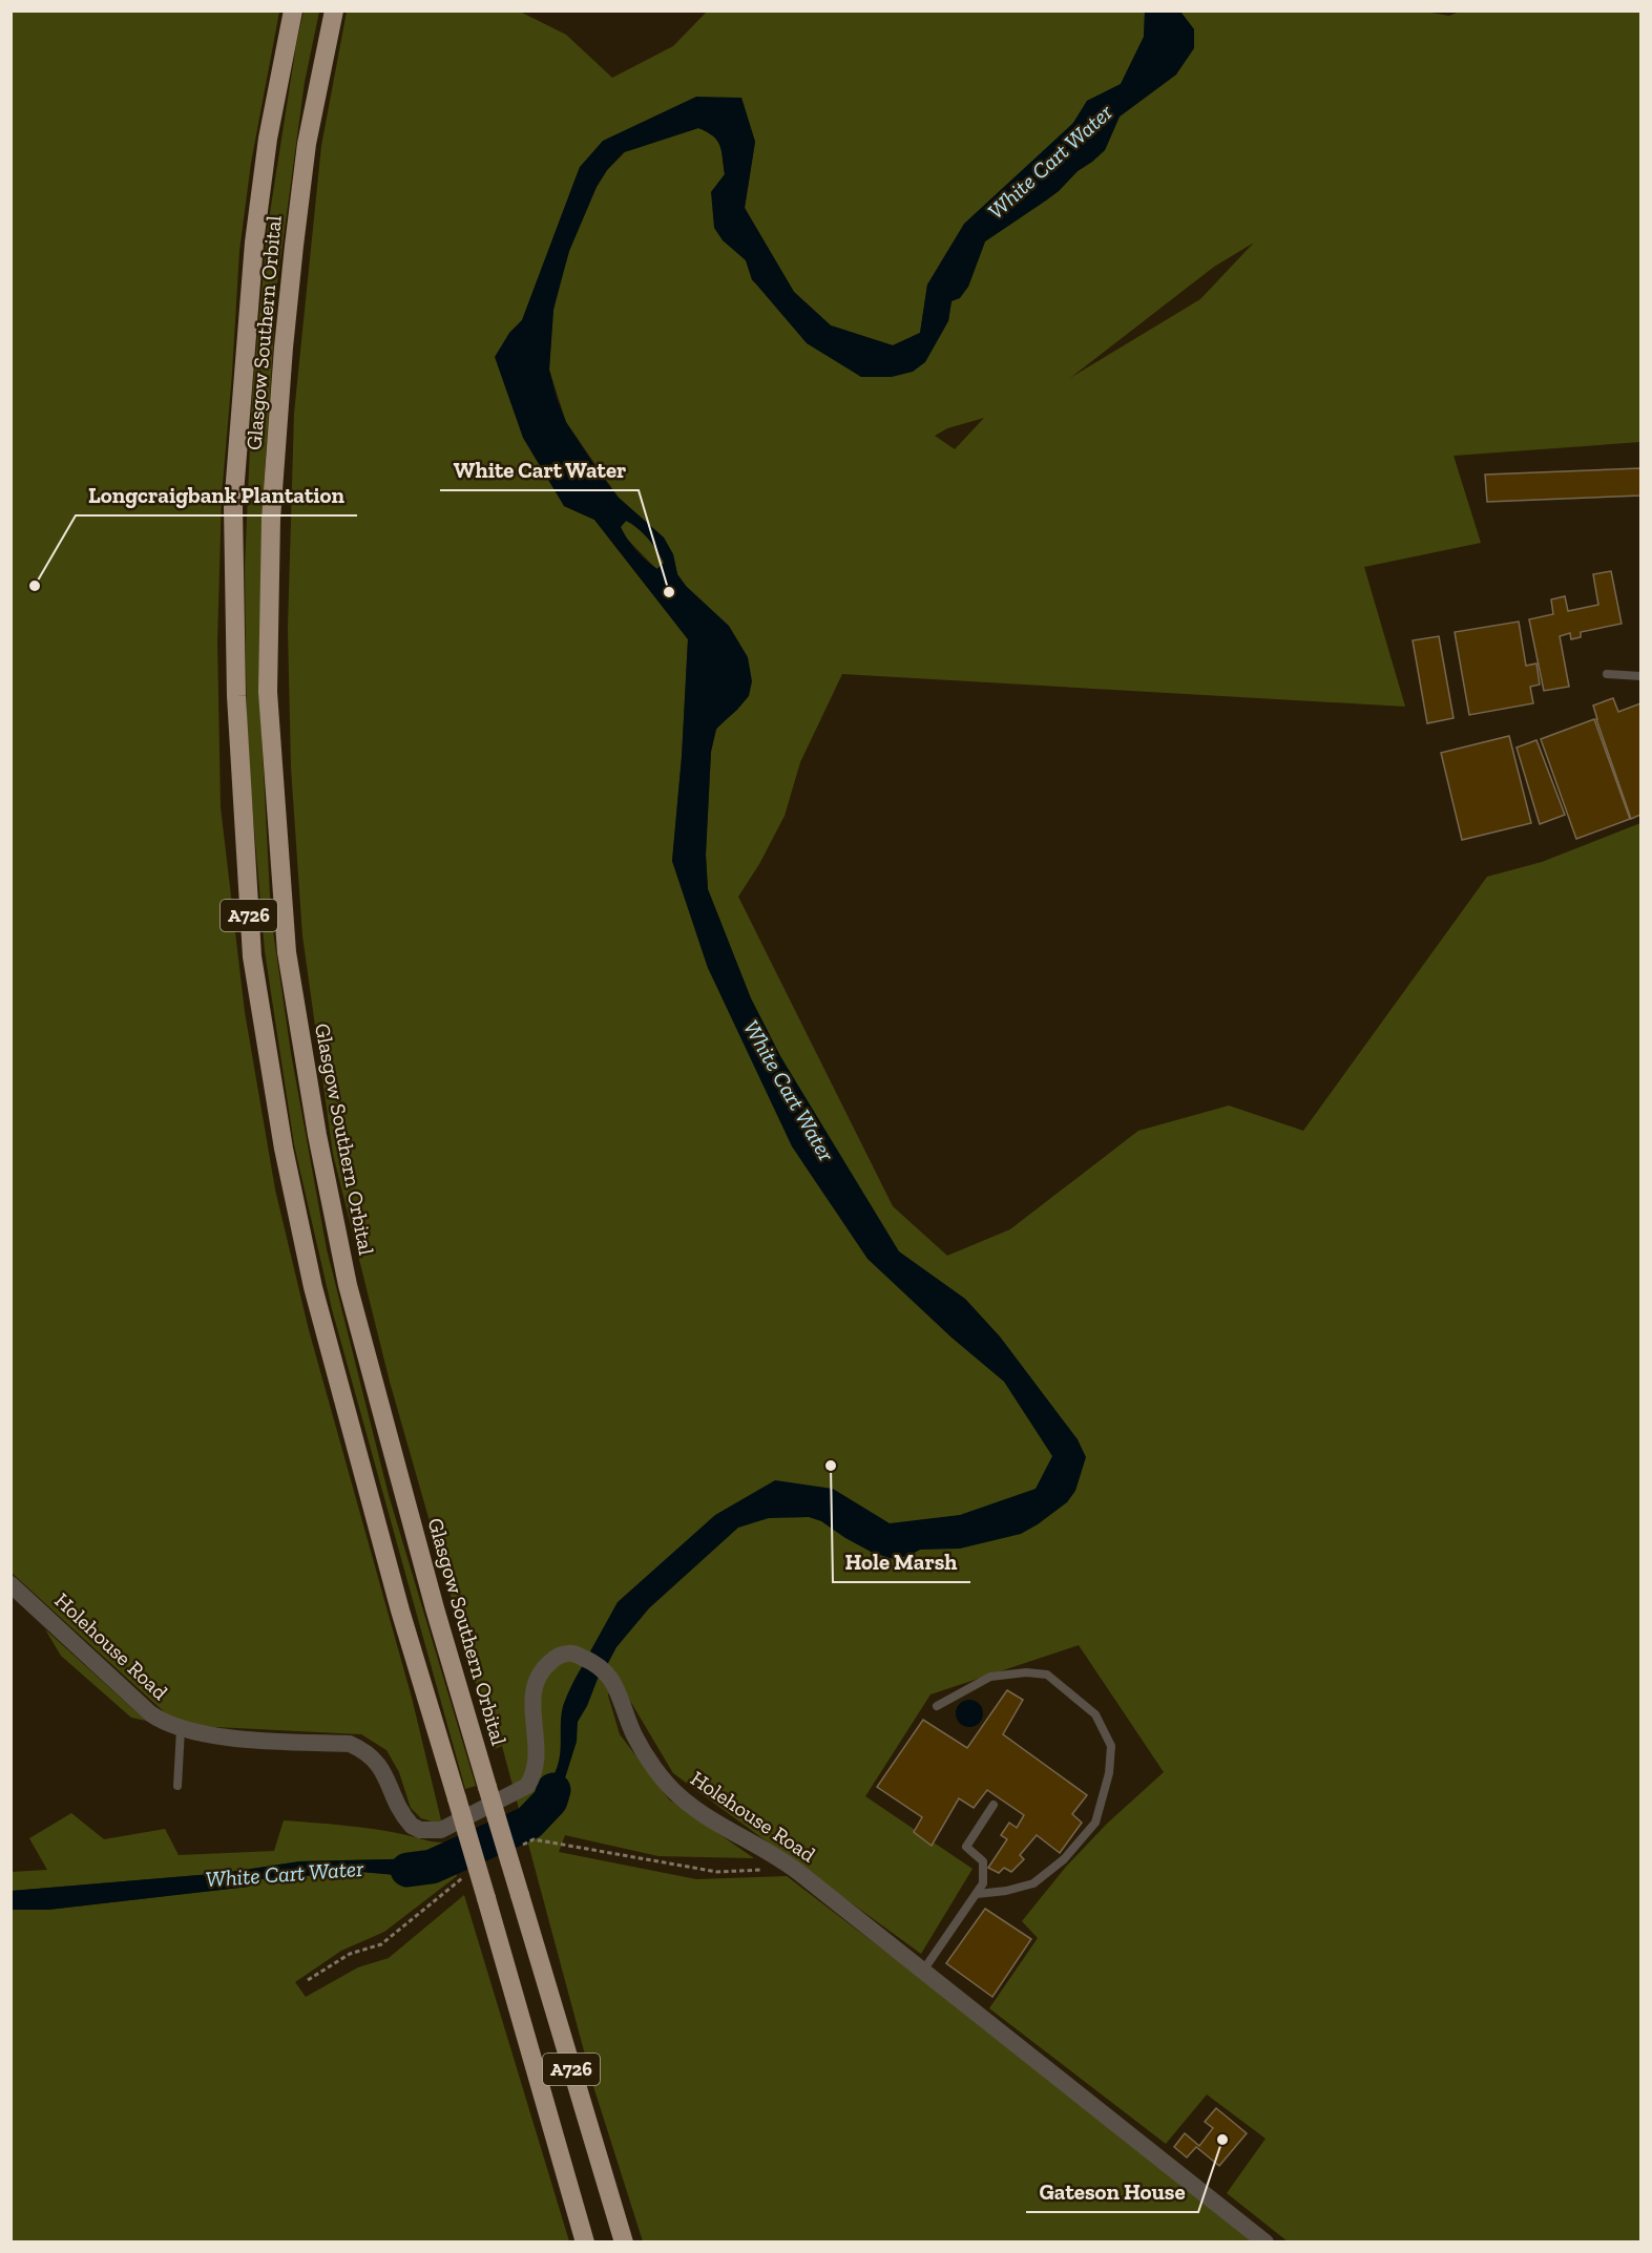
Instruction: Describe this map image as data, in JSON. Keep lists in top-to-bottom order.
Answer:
{
  "streets": {
    "highway": ["Glasgow Southern Orbital", "A726"],
    "street": ["Holehouse Road"]
  },
  "water": ["White Cart Water"],
  "places": [
    "Longcraigbank Plantation",
    "White Cart Water",
    "Hole Marsh",
    "Gateson House"
  ]
}
